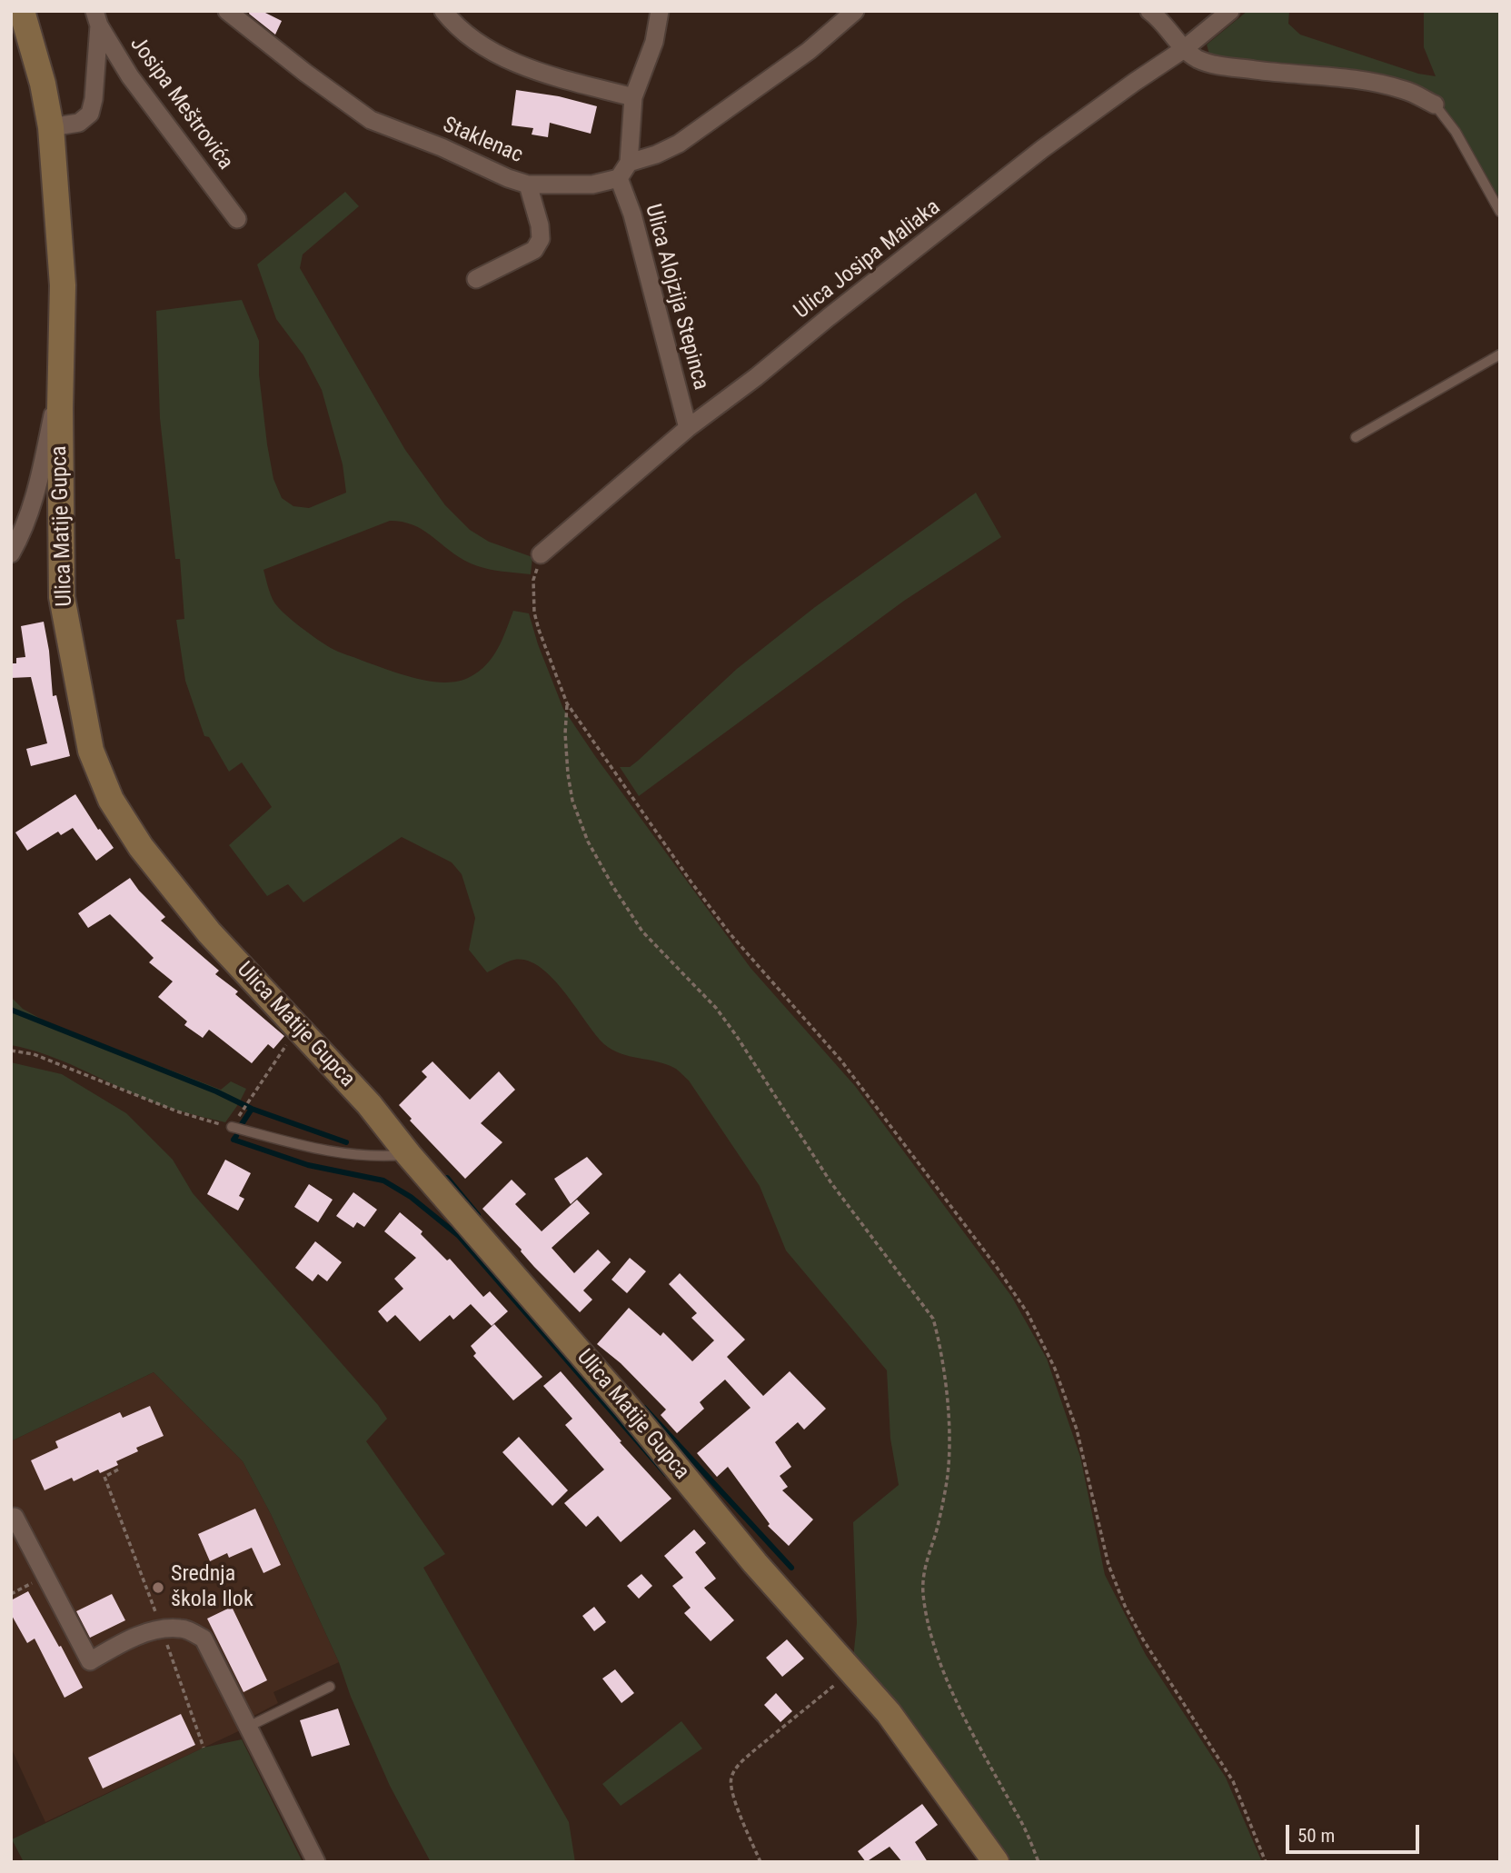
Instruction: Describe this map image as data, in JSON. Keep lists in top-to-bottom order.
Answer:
{
  "streets": {
    "street": [
      "Josipa Meštrovića",
      "Staklenac",
      "Ulica Josipa Maliaka",
      "Ulica Alojzija Stepinca",
      "Ulica Matije Gupca"
    ]
  },
  "crossings": [
    ["Staklenac", "Ulica Alojzija Stepinca"],
    ["Ulica Josipa Maliaka", "Ulica Alojzija Stepinca"]
  ],
  "places": ["Srednja škola Ilok"],
  "scale_bar": "50 m"
}
